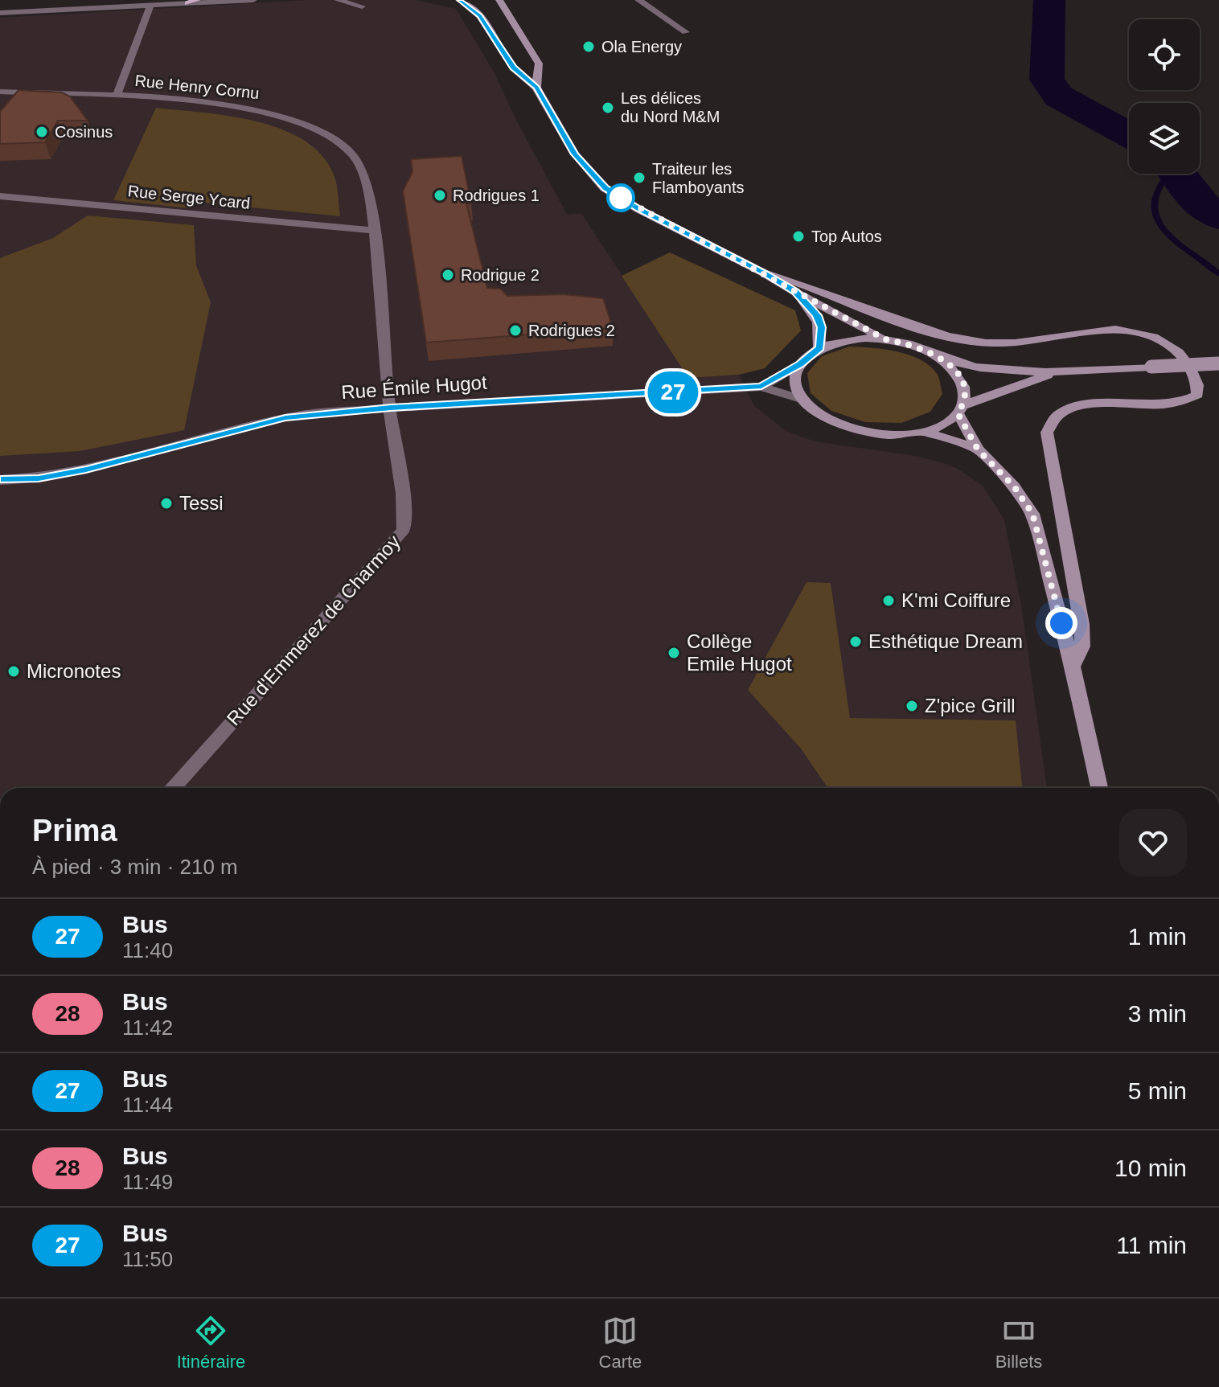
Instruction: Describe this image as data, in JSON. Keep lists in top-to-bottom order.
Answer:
{
  "streets": {
    "street": [
      "Rue Henry Cornu",
      "Rue Serge Ycard",
      "Rue Émile Hugot",
      "Rue d'Emmerez de Charmoy"
    ]
  },
  "crossings": [
    ["Rue Henry Cornu", "Rue Serge Ycard"],
    ["Rue Henry Cornu", "Rue Émile Hugot"],
    ["Rue Henry Cornu", "Rue d'Emmerez de Charmoy"],
    ["Rue Émile Hugot", "Rue d'Emmerez de Charmoy"]
  ],
  "places": [
    "Ola Energy",
    "Les délices du Nord M&M",
    "Cosinus",
    "Traiteur les Flamboyants",
    "Rodrigues 1",
    "Top Autos",
    "Rodrigue 2",
    "Rodrigues 2",
    "Tessi",
    "K'mi Coiffure",
    "Esthétique Dream",
    "Collège Emile Hugot",
    "Micronotes",
    "Z'pice Grill"
  ],
  "lines": ["bus line 27"],
  "page": {
    "on_map": "27",
    "heading": ["Prima", "À pied · 3 min · 210 m"],
    "list": [
      {
        "mark": "27",
        "name": "Bus",
        "note": "11:40",
        "value": "1 min"
      },
      {
        "mark": "28",
        "name": "Bus",
        "note": "11:42",
        "value": "3 min"
      },
      {
        "mark": "27",
        "name": "Bus",
        "note": "11:44",
        "value": "5 min"
      },
      {
        "mark": "28",
        "name": "Bus",
        "note": "11:49",
        "value": "10 min"
      },
      {
        "mark": "27",
        "name": "Bus",
        "note": "11:50",
        "value": "11 min"
      }
    ],
    "tabs": ["Itinéraire", "Carte", "Billets"]
  }
}
